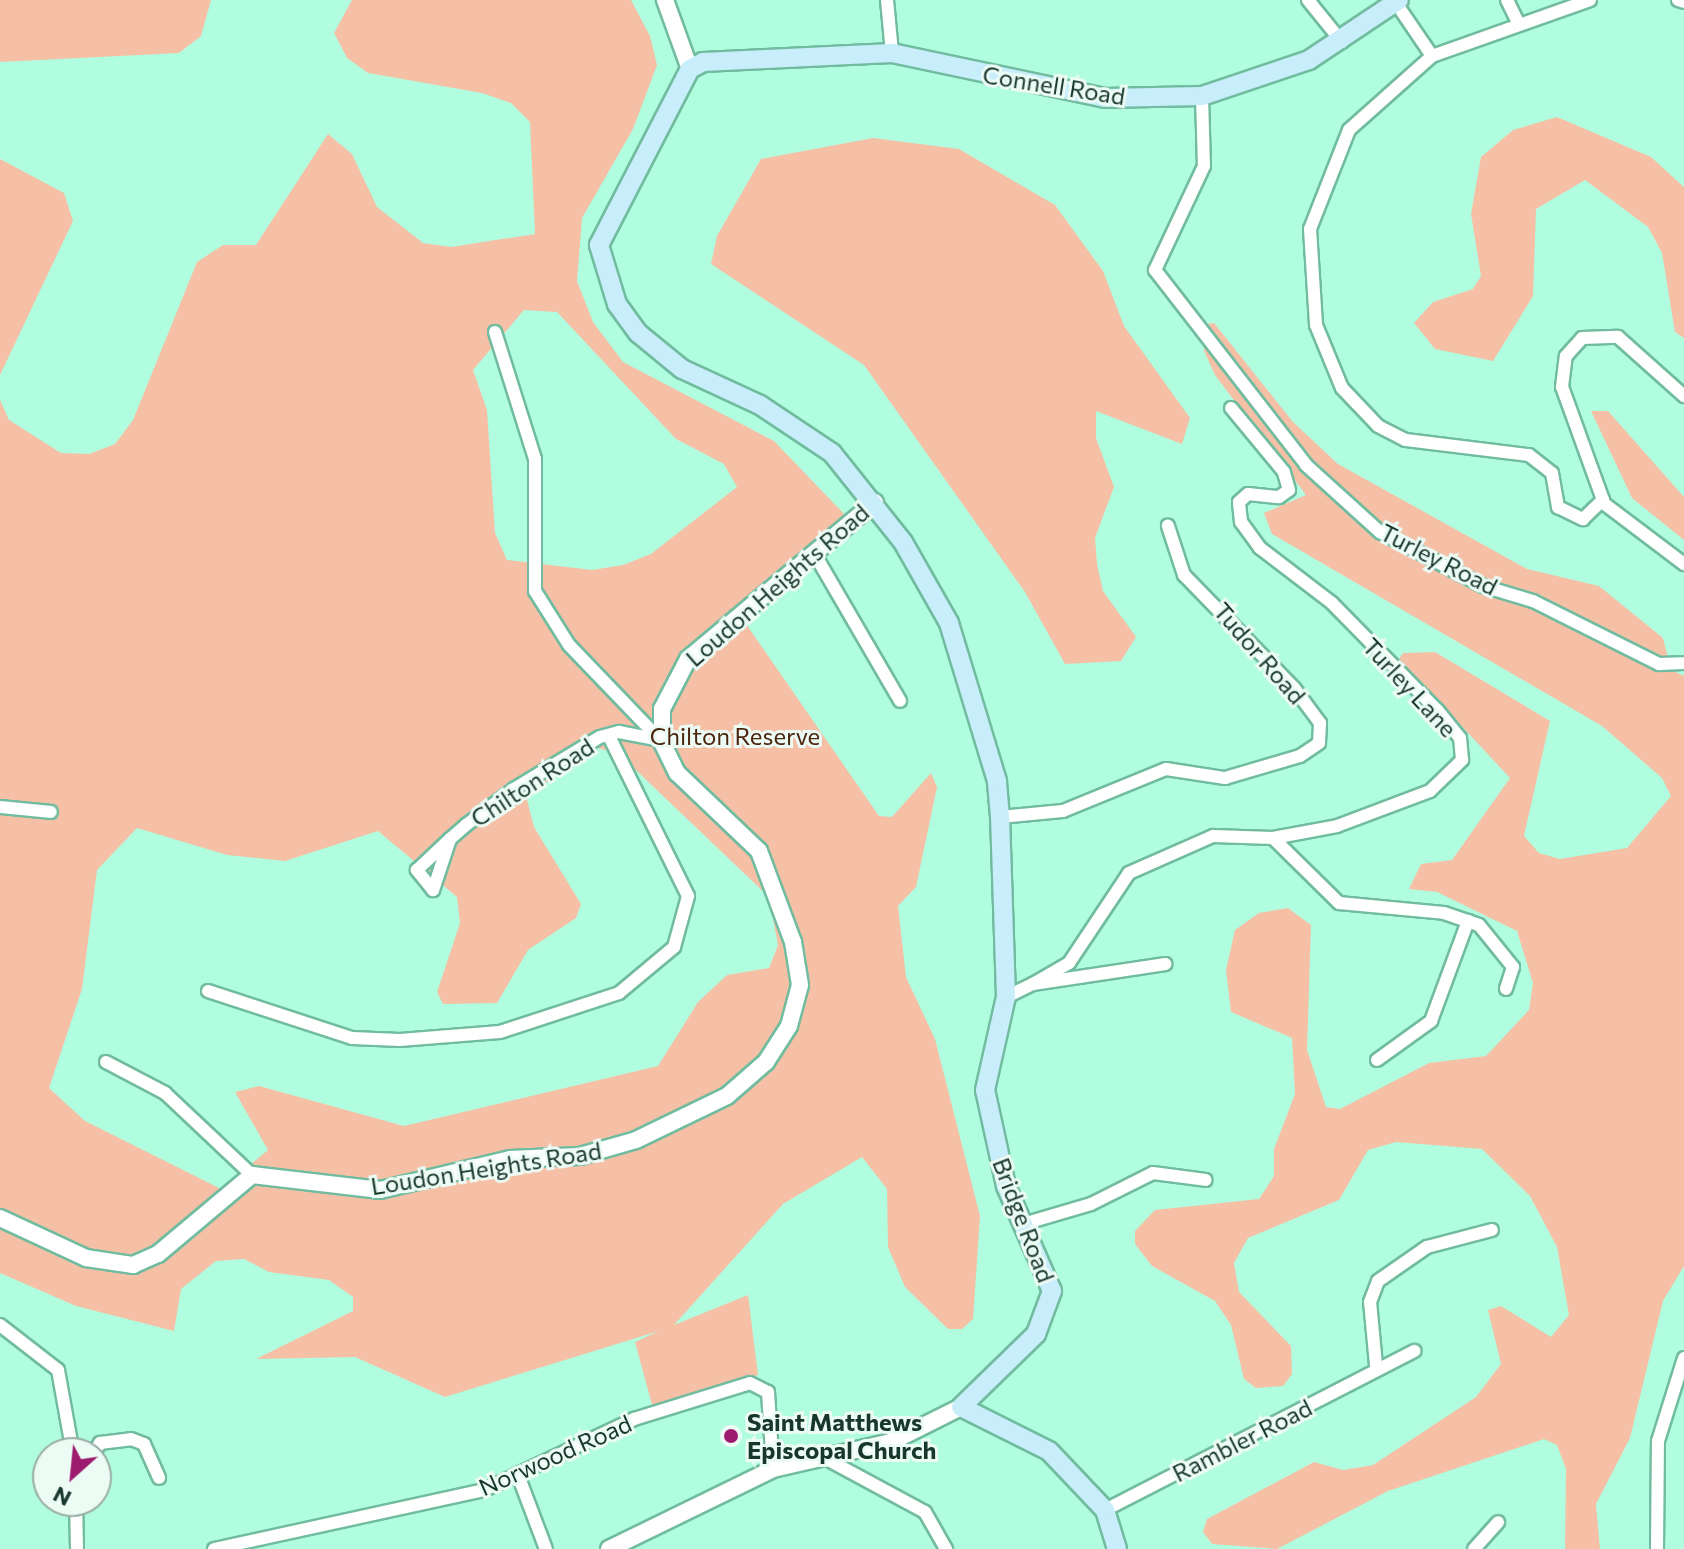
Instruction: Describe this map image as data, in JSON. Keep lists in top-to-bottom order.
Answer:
{
  "streets": {
    "main road": ["Connell Road", "Loudon Heights Road", "Bridge Road"],
    "street": [
      "Turley Road",
      "Tudor Road",
      "Turley Lane",
      "Chilton Road",
      "Rambler Road",
      "Norwood Road"
    ]
  },
  "crossings": [
    ["Connell Road", "Turley Road"],
    ["Connell Road", "Loudon Heights Road"],
    ["Loudon Heights Road", "Chilton Road"],
    ["Loudon Heights Road", "Bridge Road"],
    ["Tudor Road", "Bridge Road"],
    ["Bridge Road", "Norwood Road"]
  ],
  "parks": ["Chilton Reserve"],
  "places": ["Saint Matthews Episcopal Church"],
  "north": "bottom left"
}
